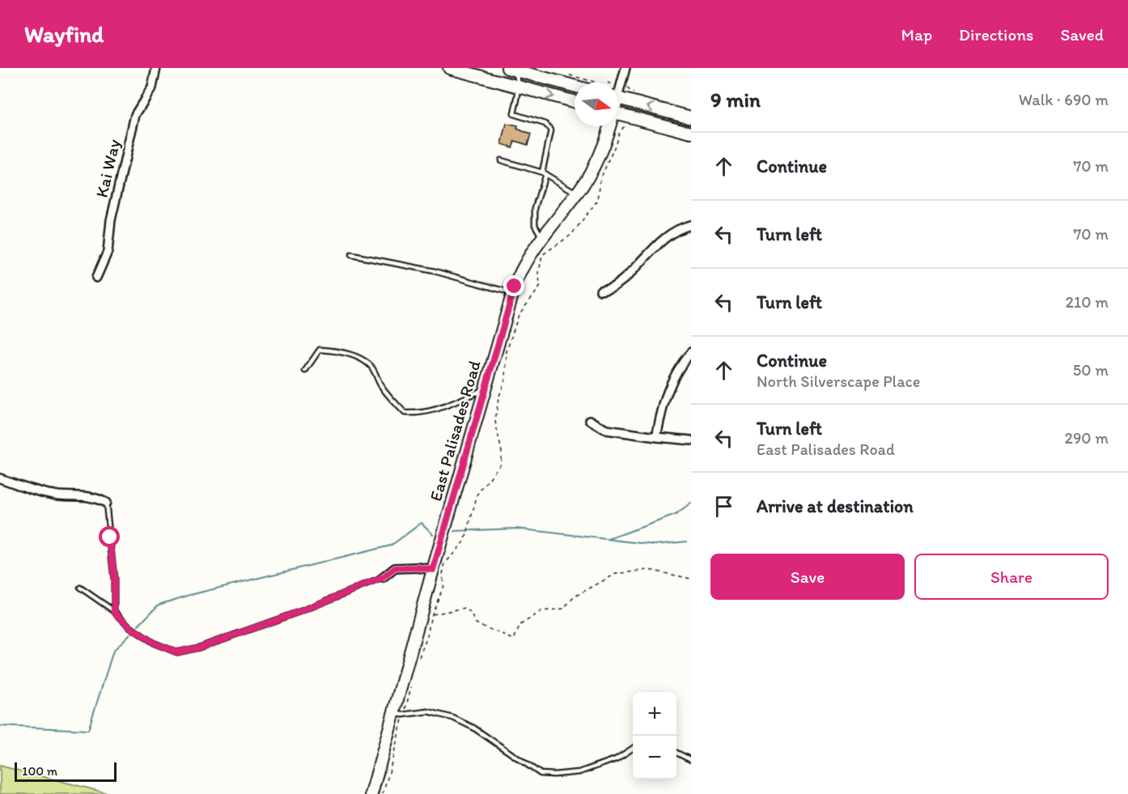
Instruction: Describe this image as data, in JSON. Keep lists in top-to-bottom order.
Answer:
{
  "streets": {
    "street": ["Kai Way", "East Palisades Road"]
  },
  "scale_bar": "100 m",
  "north": "right",
  "page": {
    "header": "Wayfind",
    "nav": ["Map", "Directions", "Saved"],
    "heading": ["9 min", "Walk · 690 m"],
    "list": [
      ["Continue", "70 m"],
      ["Turn left", "70 m"],
      ["Turn left", "210 m"],
      ["Continue", "North Silverscape Place", "50 m"],
      ["Turn left", "East Palisades Road", "290 m"],
      "Arrive at destination"
    ],
    "buttons": ["Save", "Share"],
    "map_buttons": ["+", "−"],
    "scale": "100 m"
  }
}
